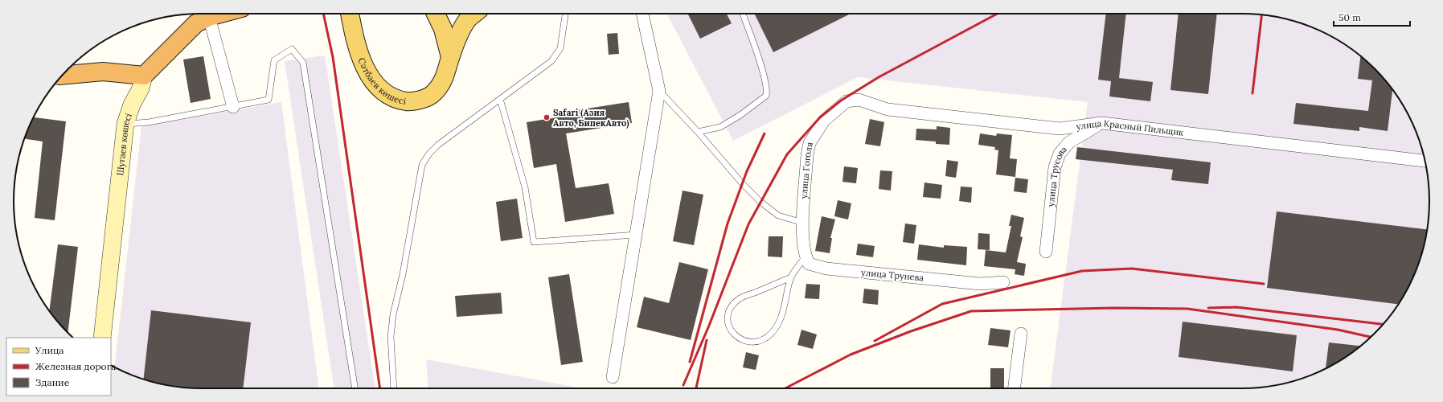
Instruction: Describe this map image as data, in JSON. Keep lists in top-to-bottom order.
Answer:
{
  "streets": {
    "highway": ["Шугаев көшесі"],
    "main road": ["Сәтбаев көшесі"],
    "street": [
      "улица Красный Пильщик",
      "улица Гоголя",
      "улица Трусова",
      "улица Трунева"
    ]
  },
  "crossings": [
    ["улица Красный Пильщик", "улица Гоголя"],
    ["улица Красный Пильщик", "улица Трусова"],
    ["улица Гоголя", "улица Трунева"]
  ],
  "places": ["Safari (Азия Авто, БипекАвто)"],
  "legend": ["Улица", "Железная дорога", "Здание"],
  "scale_bar": "50 m"
}
